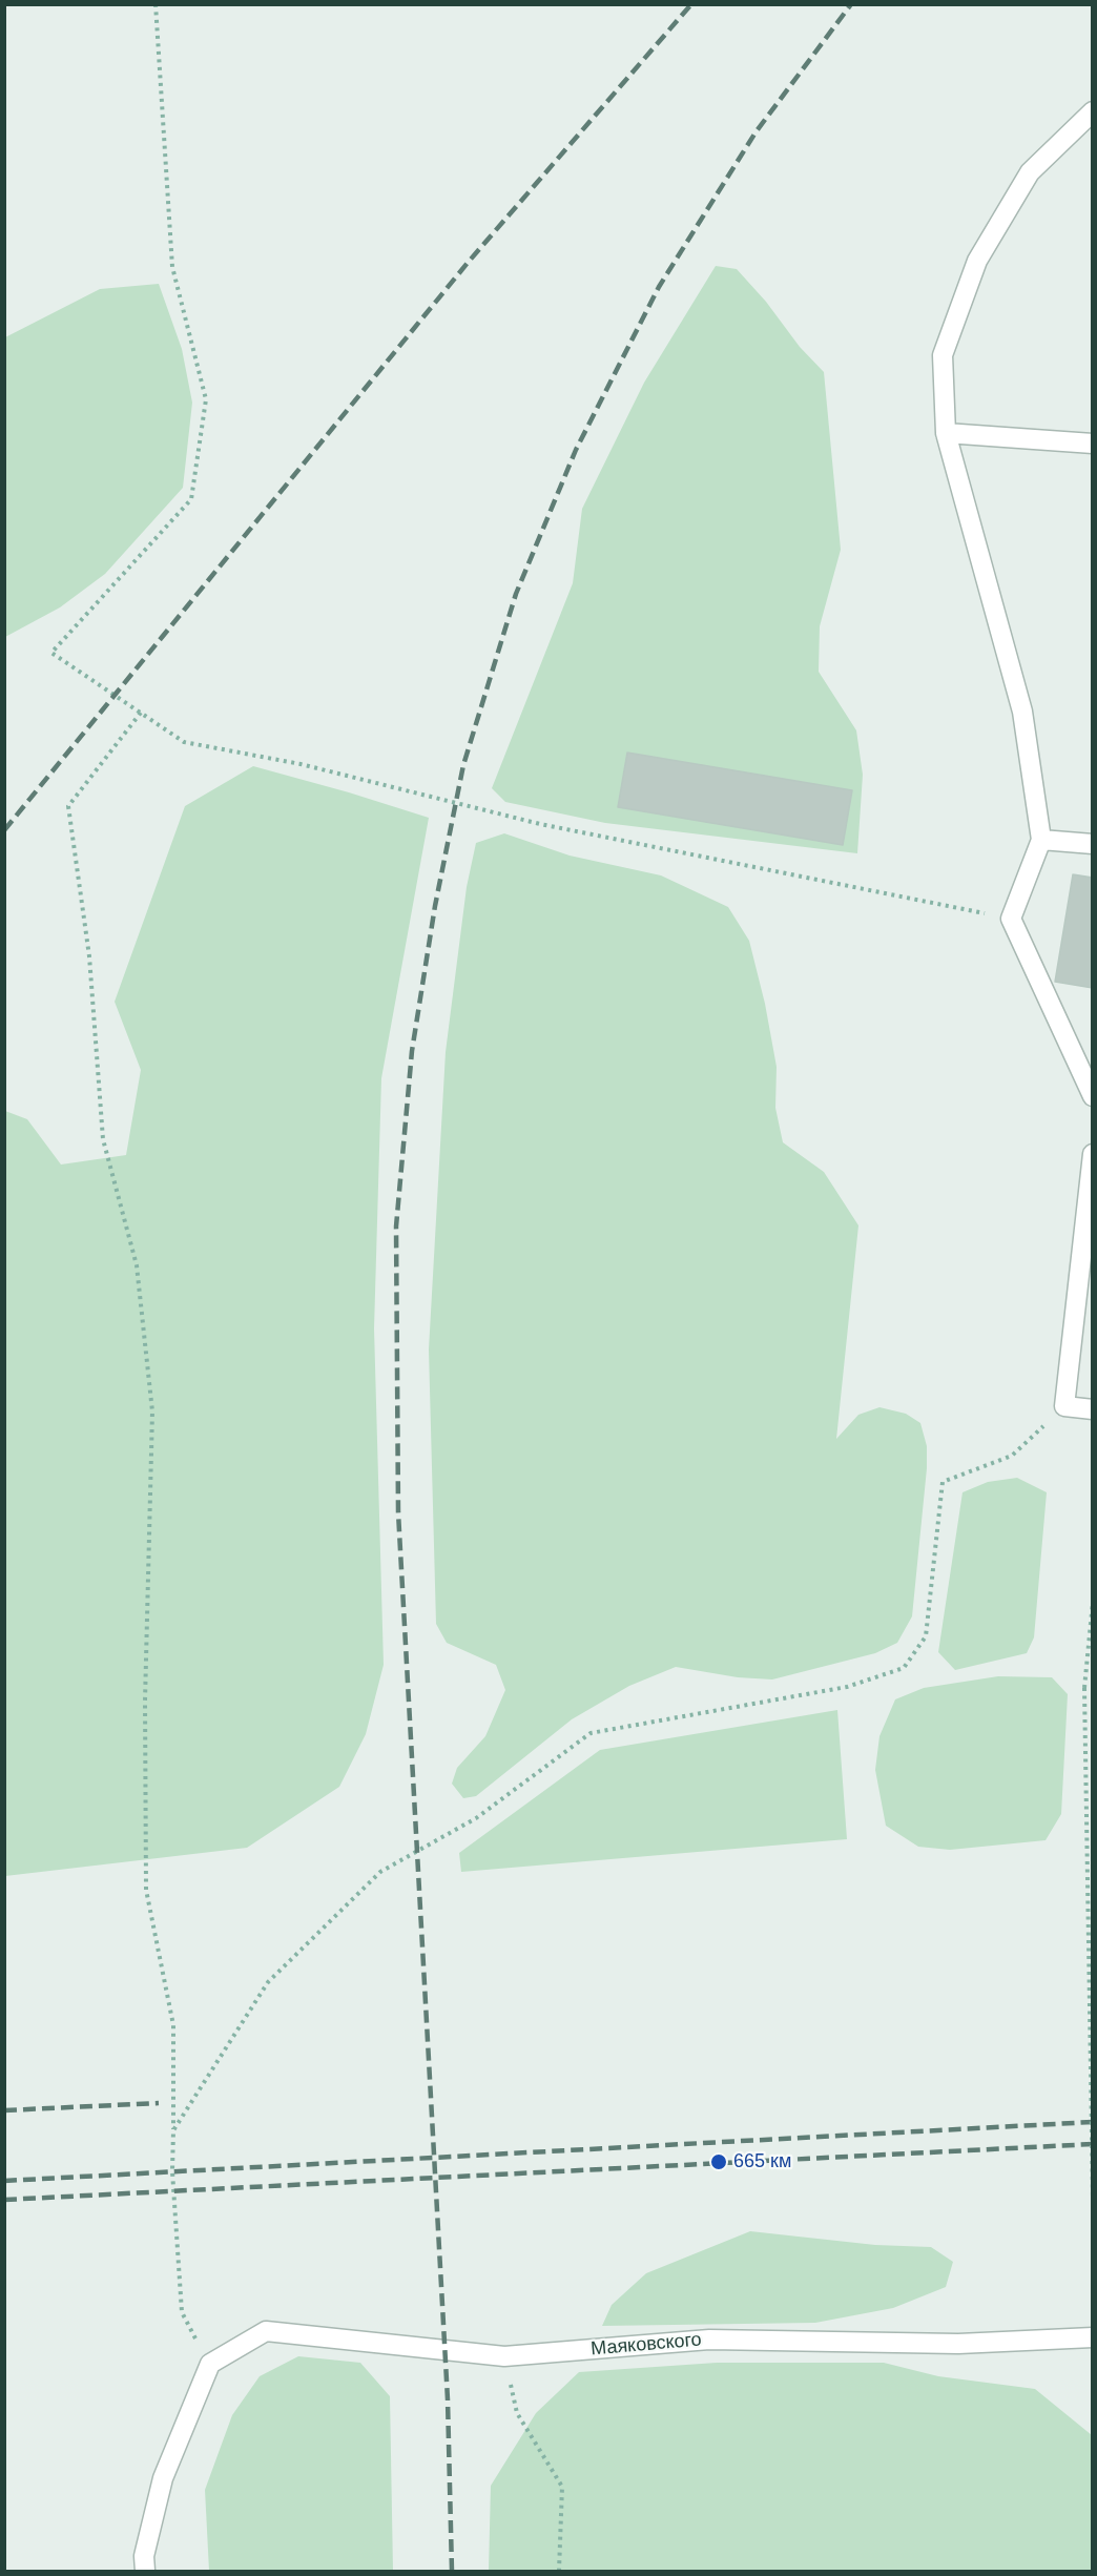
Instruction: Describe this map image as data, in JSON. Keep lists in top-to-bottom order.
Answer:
{
  "streets": {
    "street": ["Маяковского"]
  },
  "places": ["665 км"]
}
